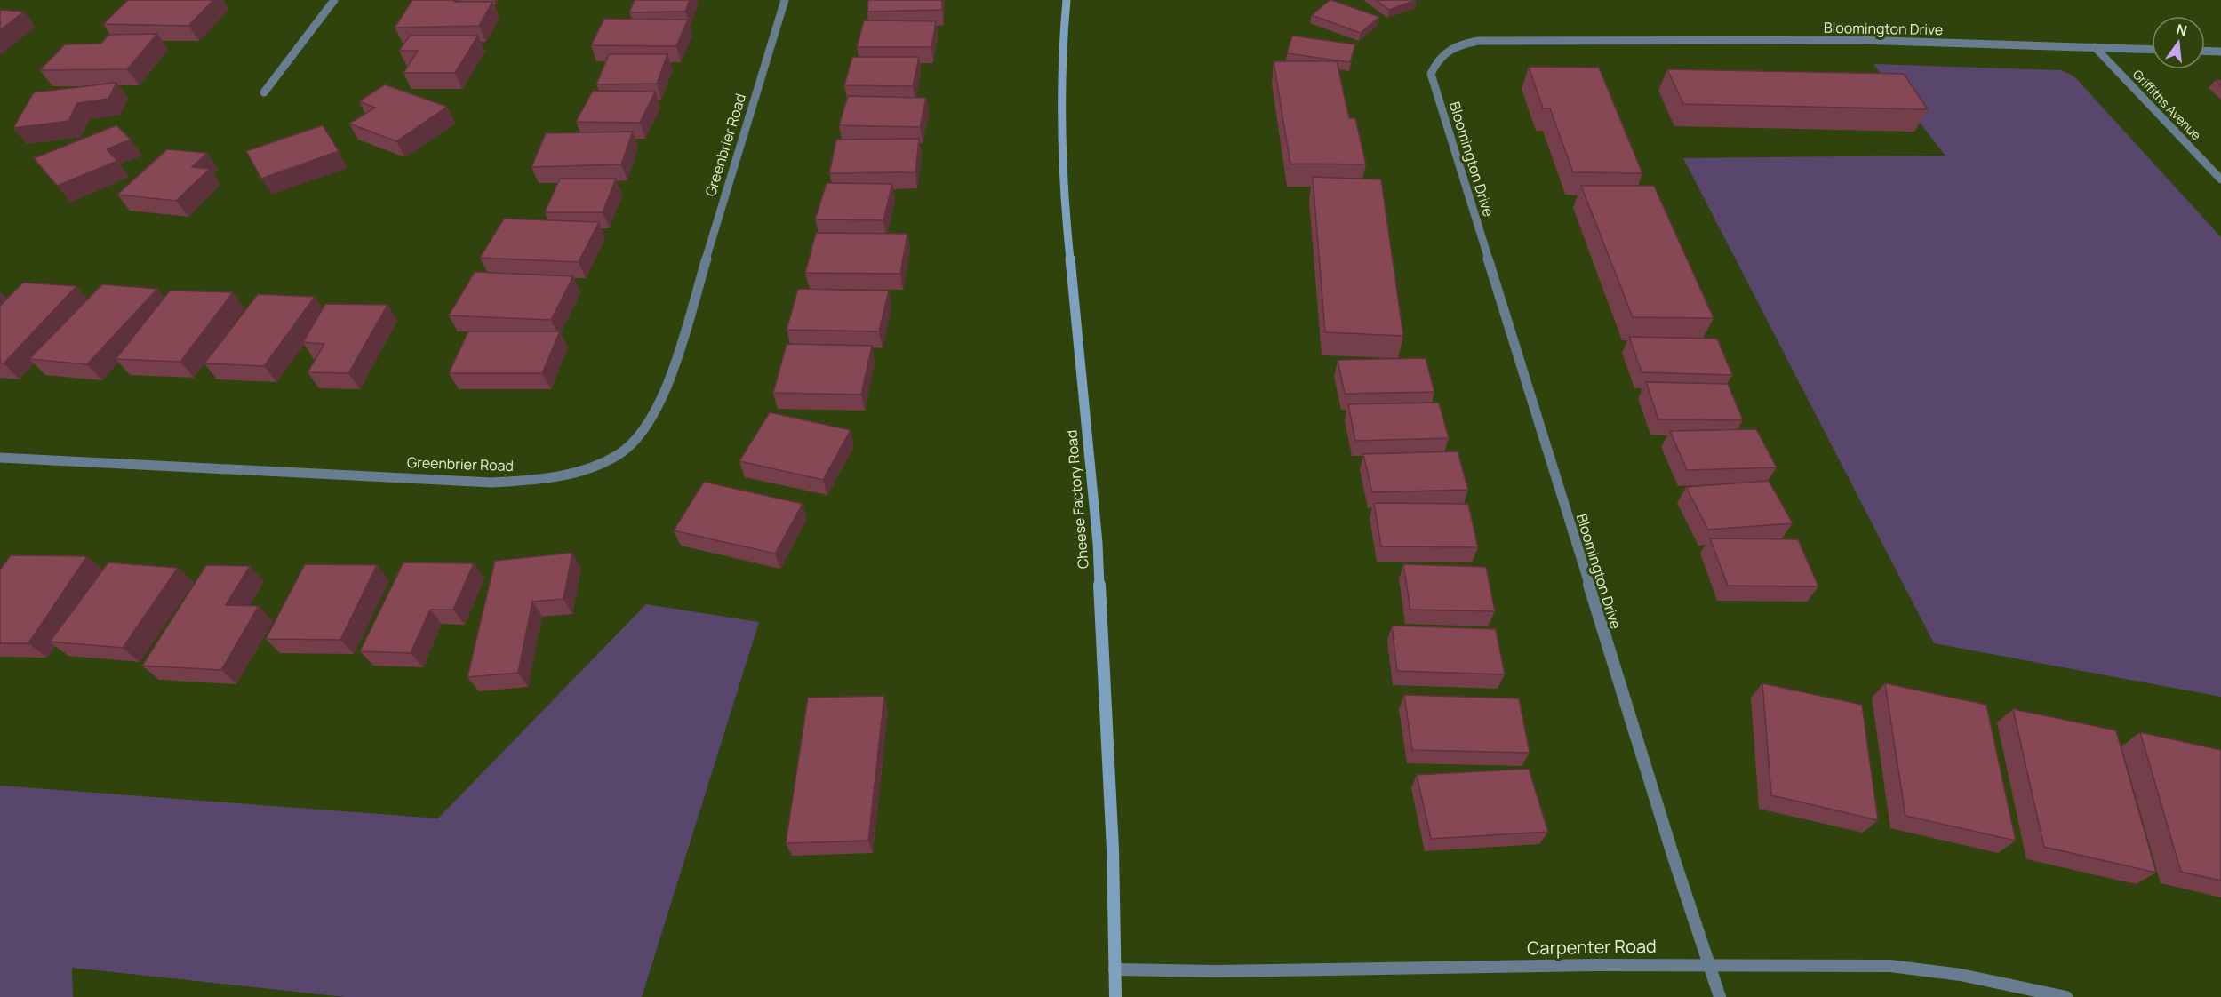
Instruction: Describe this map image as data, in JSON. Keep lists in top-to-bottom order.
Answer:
{
  "streets": {
    "main road": ["Cheese Factory Road"],
    "street": [
      "Bloomington Drive",
      "Griffiths Avenue",
      "Greenbrier Road",
      "Carpenter Road"
    ]
  },
  "crossings": [
    ["Bloomington Drive", "Griffiths Avenue"],
    ["Bloomington Drive", "Carpenter Road"],
    ["Cheese Factory Road", "Carpenter Road"]
  ],
  "north": "top"
}
